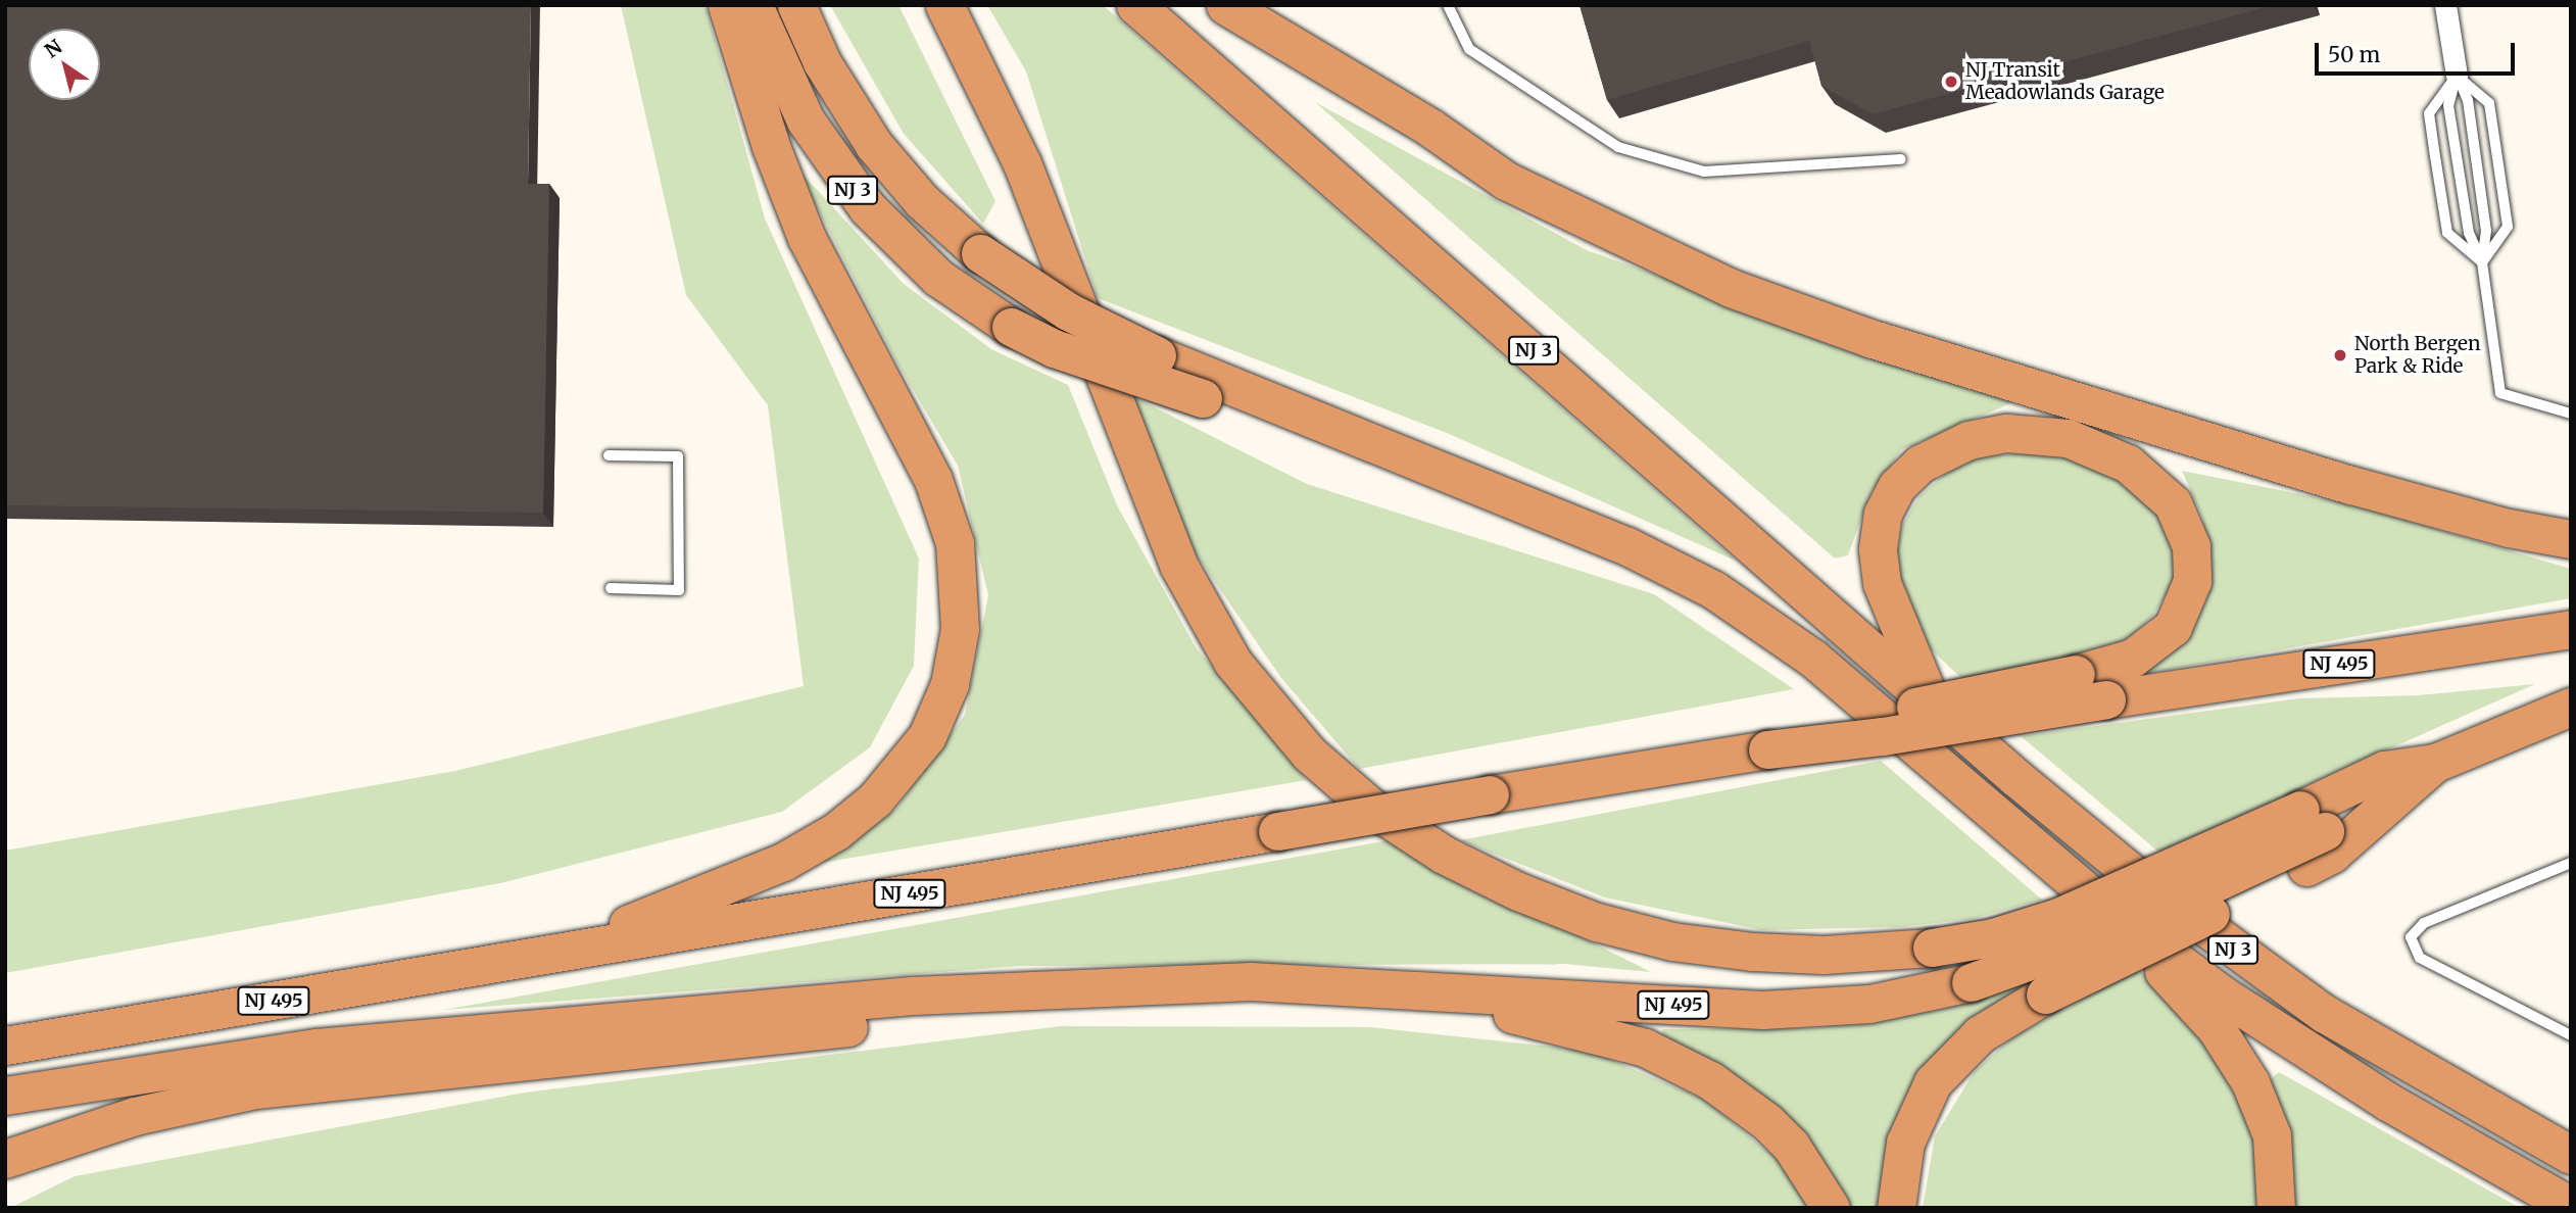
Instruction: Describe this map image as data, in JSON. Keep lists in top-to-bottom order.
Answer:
{
  "streets": {
    "highway": ["NJ 3", "NJ 495"]
  },
  "places": ["NJ Transit Meadowlands Garage", "North Bergen Park & Ride"],
  "scale_bar": "50 m",
  "north": "top left"
}
